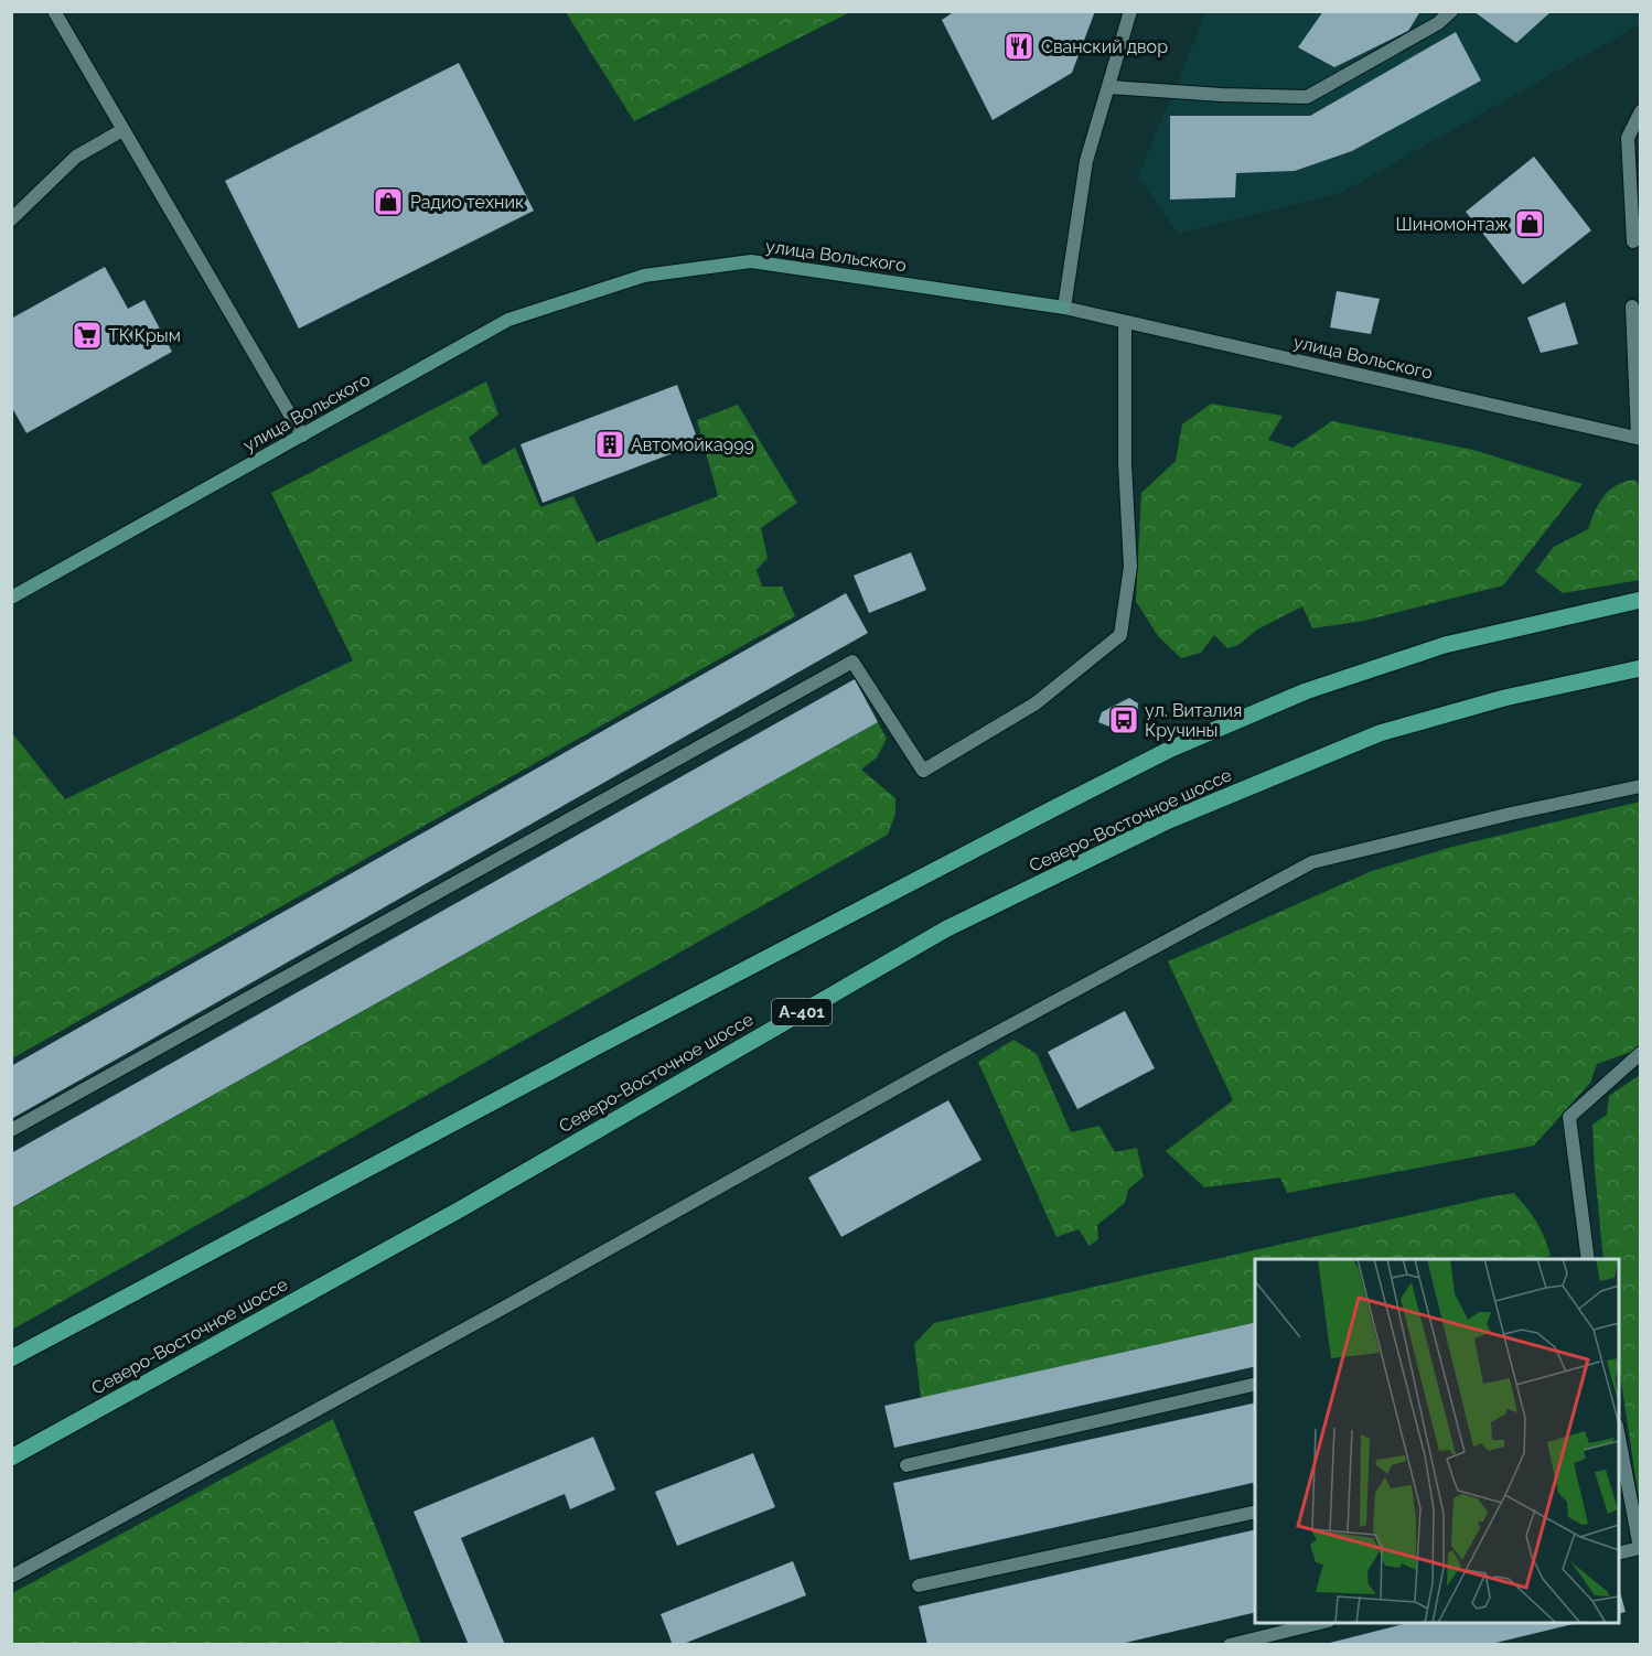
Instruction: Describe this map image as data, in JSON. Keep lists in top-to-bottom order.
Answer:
{
  "streets": {
    "main road": ["улица Вольского", "Северо-Восточное шоссе", "А-401"]
  },
  "places": {
    "restaurant": ["Сванский двор"],
    "shop": ["Радио техник", "Шиномонтаж"],
    "supermarket": ["ТК Крым"],
    "building": ["Автомойка999"],
    "bus stop": ["ул. Виталия Кручины"]
  }
}
